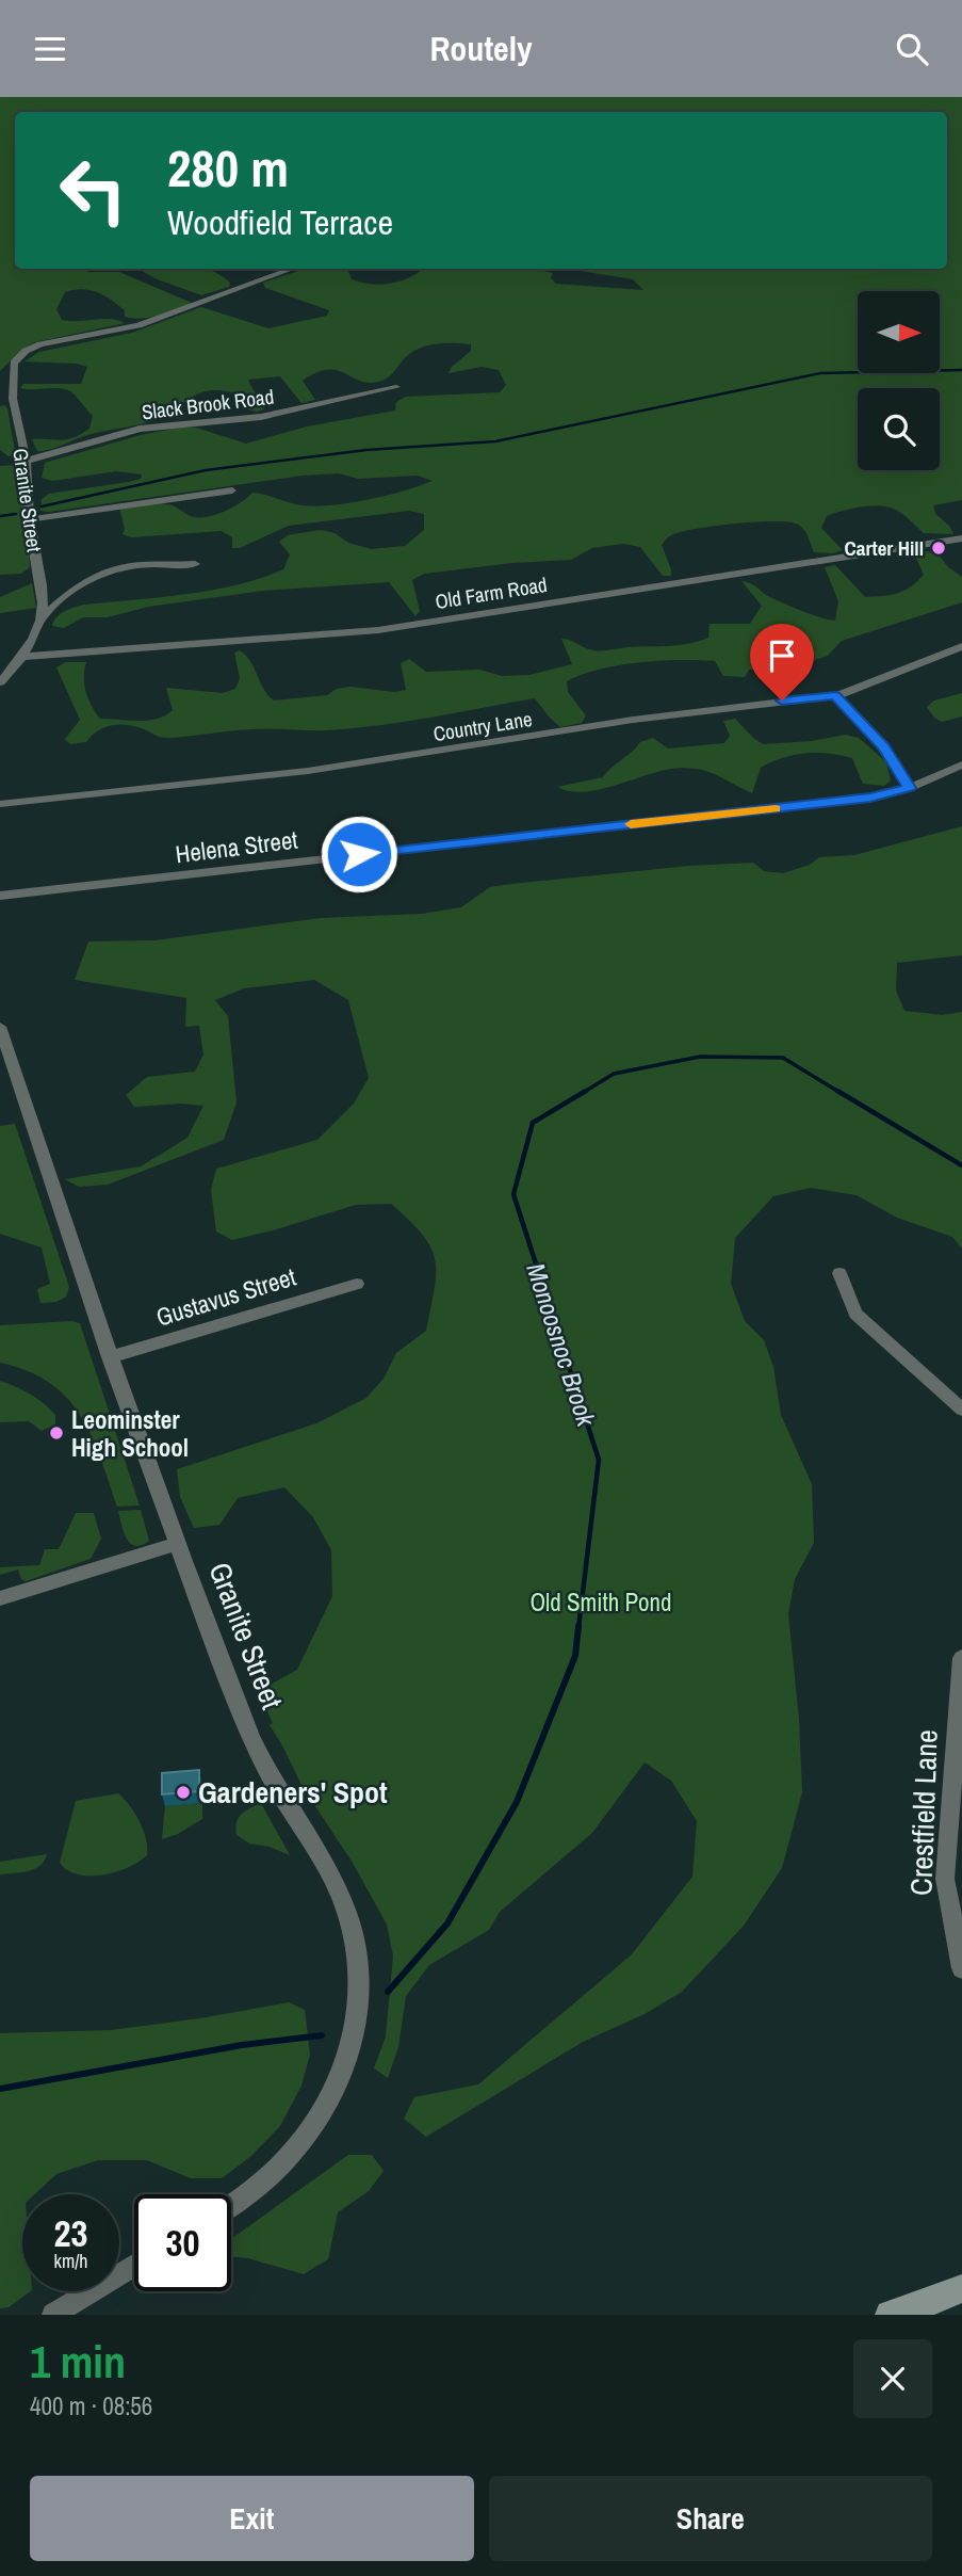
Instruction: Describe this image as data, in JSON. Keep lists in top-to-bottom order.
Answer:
{
  "streets": {
    "street": [
      "Slack Brook Road",
      "Granite Street",
      "Old Farm Road",
      "Country Lane",
      "Helena Street",
      "Gustavus Street",
      "Crestfield Lane"
    ]
  },
  "crossings": [
    ["Slack Brook Road", "Granite Street"],
    ["Granite Street", "Old Farm Road"],
    ["Granite Street", "Gustavus Street"]
  ],
  "water": ["Monoosnoc Brook"],
  "parks": ["Old Smith Pond"],
  "places": ["Carter Hill", "Leominster High School", "Gardeners' Spot"],
  "north": "right",
  "page": {
    "header": "Routely",
    "turn": ["280 m", "Woodfield Terrace"],
    "speed": "23 km/h",
    "limit": "30",
    "heading": ["1 min", "400 m · 08:56"],
    "buttons": ["Exit", "Share"]
  }
}
